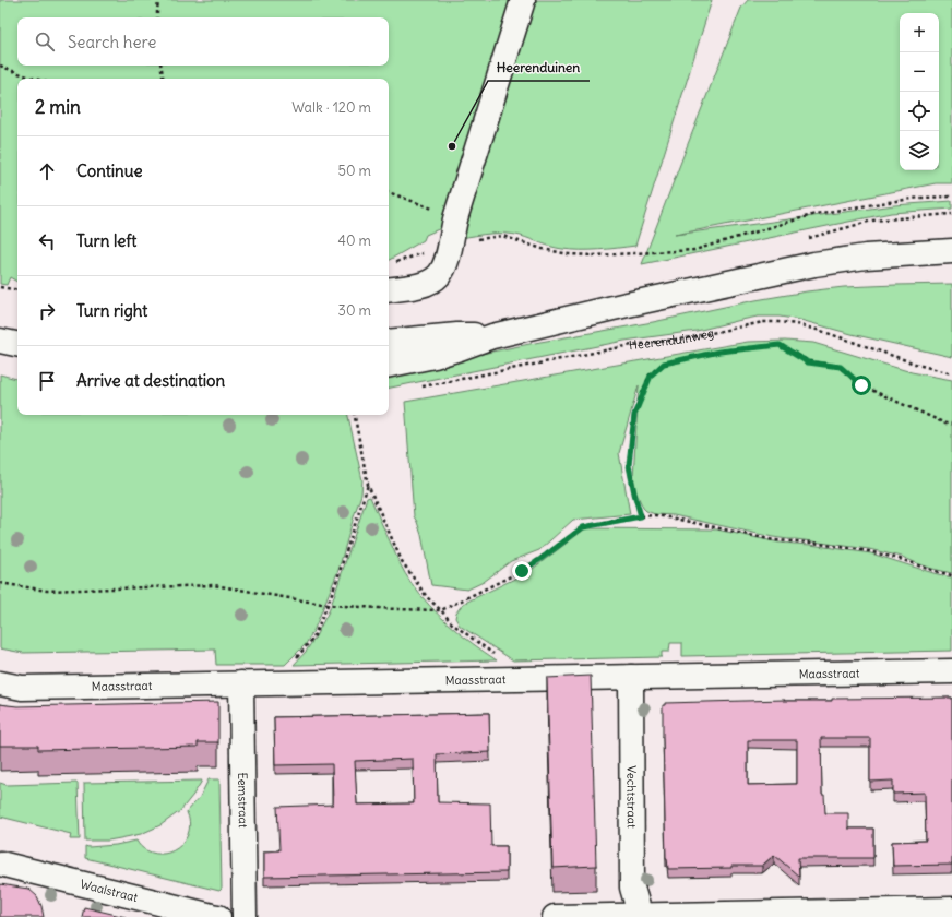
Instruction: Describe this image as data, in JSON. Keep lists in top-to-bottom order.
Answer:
{
  "streets": {
    "street": [
      "Maasstraat",
      "Vechtstraat",
      "Eemstraat",
      "Waalstraat"
    ],
    "path": ["Heerenduinweg"]
  },
  "crossings": [
    ["Maasstraat", "Vechtstraat"],
    ["Maasstraat", "Eemstraat"]
  ],
  "places": ["Heerenduinen"],
  "page": {
    "map_buttons": ["+", "−"],
    "search": "Search here",
    "heading": ["2 min", "Walk · 120 m"],
    "list": [
      ["Continue", "50 m"],
      ["Turn left", "40 m"],
      ["Turn right", "30 m"],
      "Arrive at destination"
    ]
  }
}
